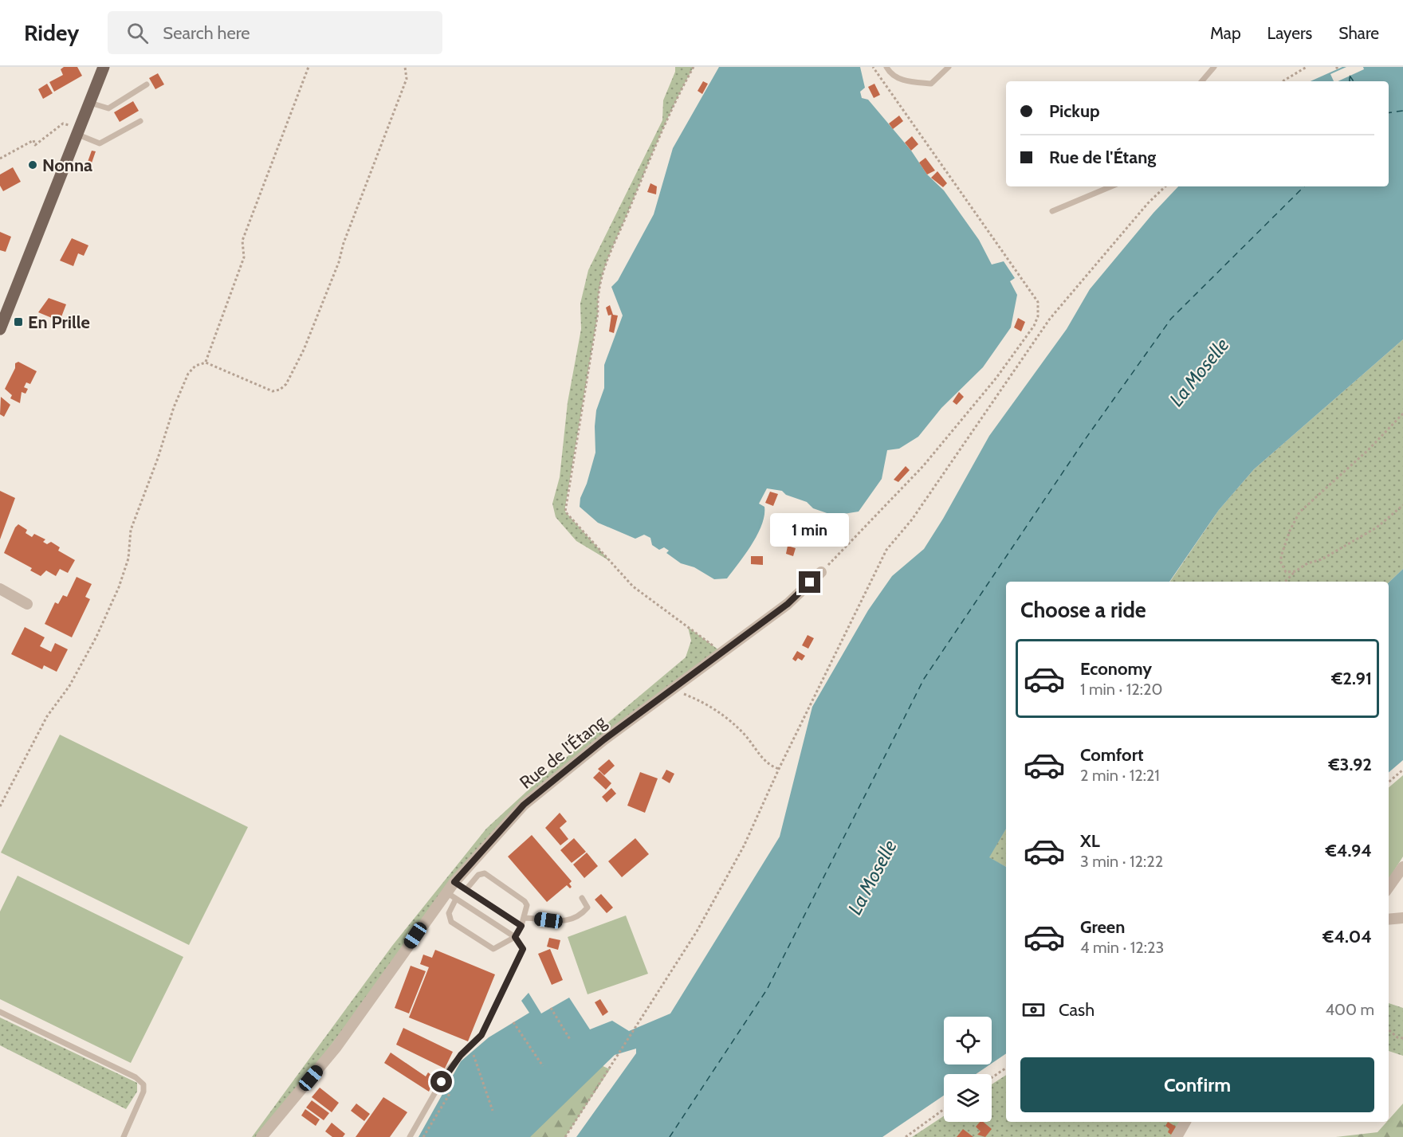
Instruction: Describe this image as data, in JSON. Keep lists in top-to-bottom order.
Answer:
{
  "streets": {
    "street": ["Rue de l'Étang"]
  },
  "water": ["La Moselle"],
  "places": {
    "other": ["Nonna"],
    "transit": ["En Prille"]
  },
  "page": {
    "header": "Ridey",
    "search": "Search here",
    "nav": ["Map", "Layers", "Share"],
    "banner": ["Pickup", "Rue de l'Étang"],
    "bubble": "1 min",
    "heading": "Choose a ride",
    "list": [
      {
        "name": "Economy",
        "note": "1 min · 12:20",
        "value": "€2.91"
      },
      {
        "name": "Comfort",
        "note": "2 min · 12:21",
        "value": "€3.92"
      },
      {
        "name": "XL",
        "note": "3 min · 12:22",
        "value": "€4.94"
      },
      {
        "name": "Green",
        "note": "4 min · 12:23",
        "value": "€4.04"
      }
    ],
    "pay": ["Cash", "400 m"],
    "buttons": "Confirm"
  }
}
